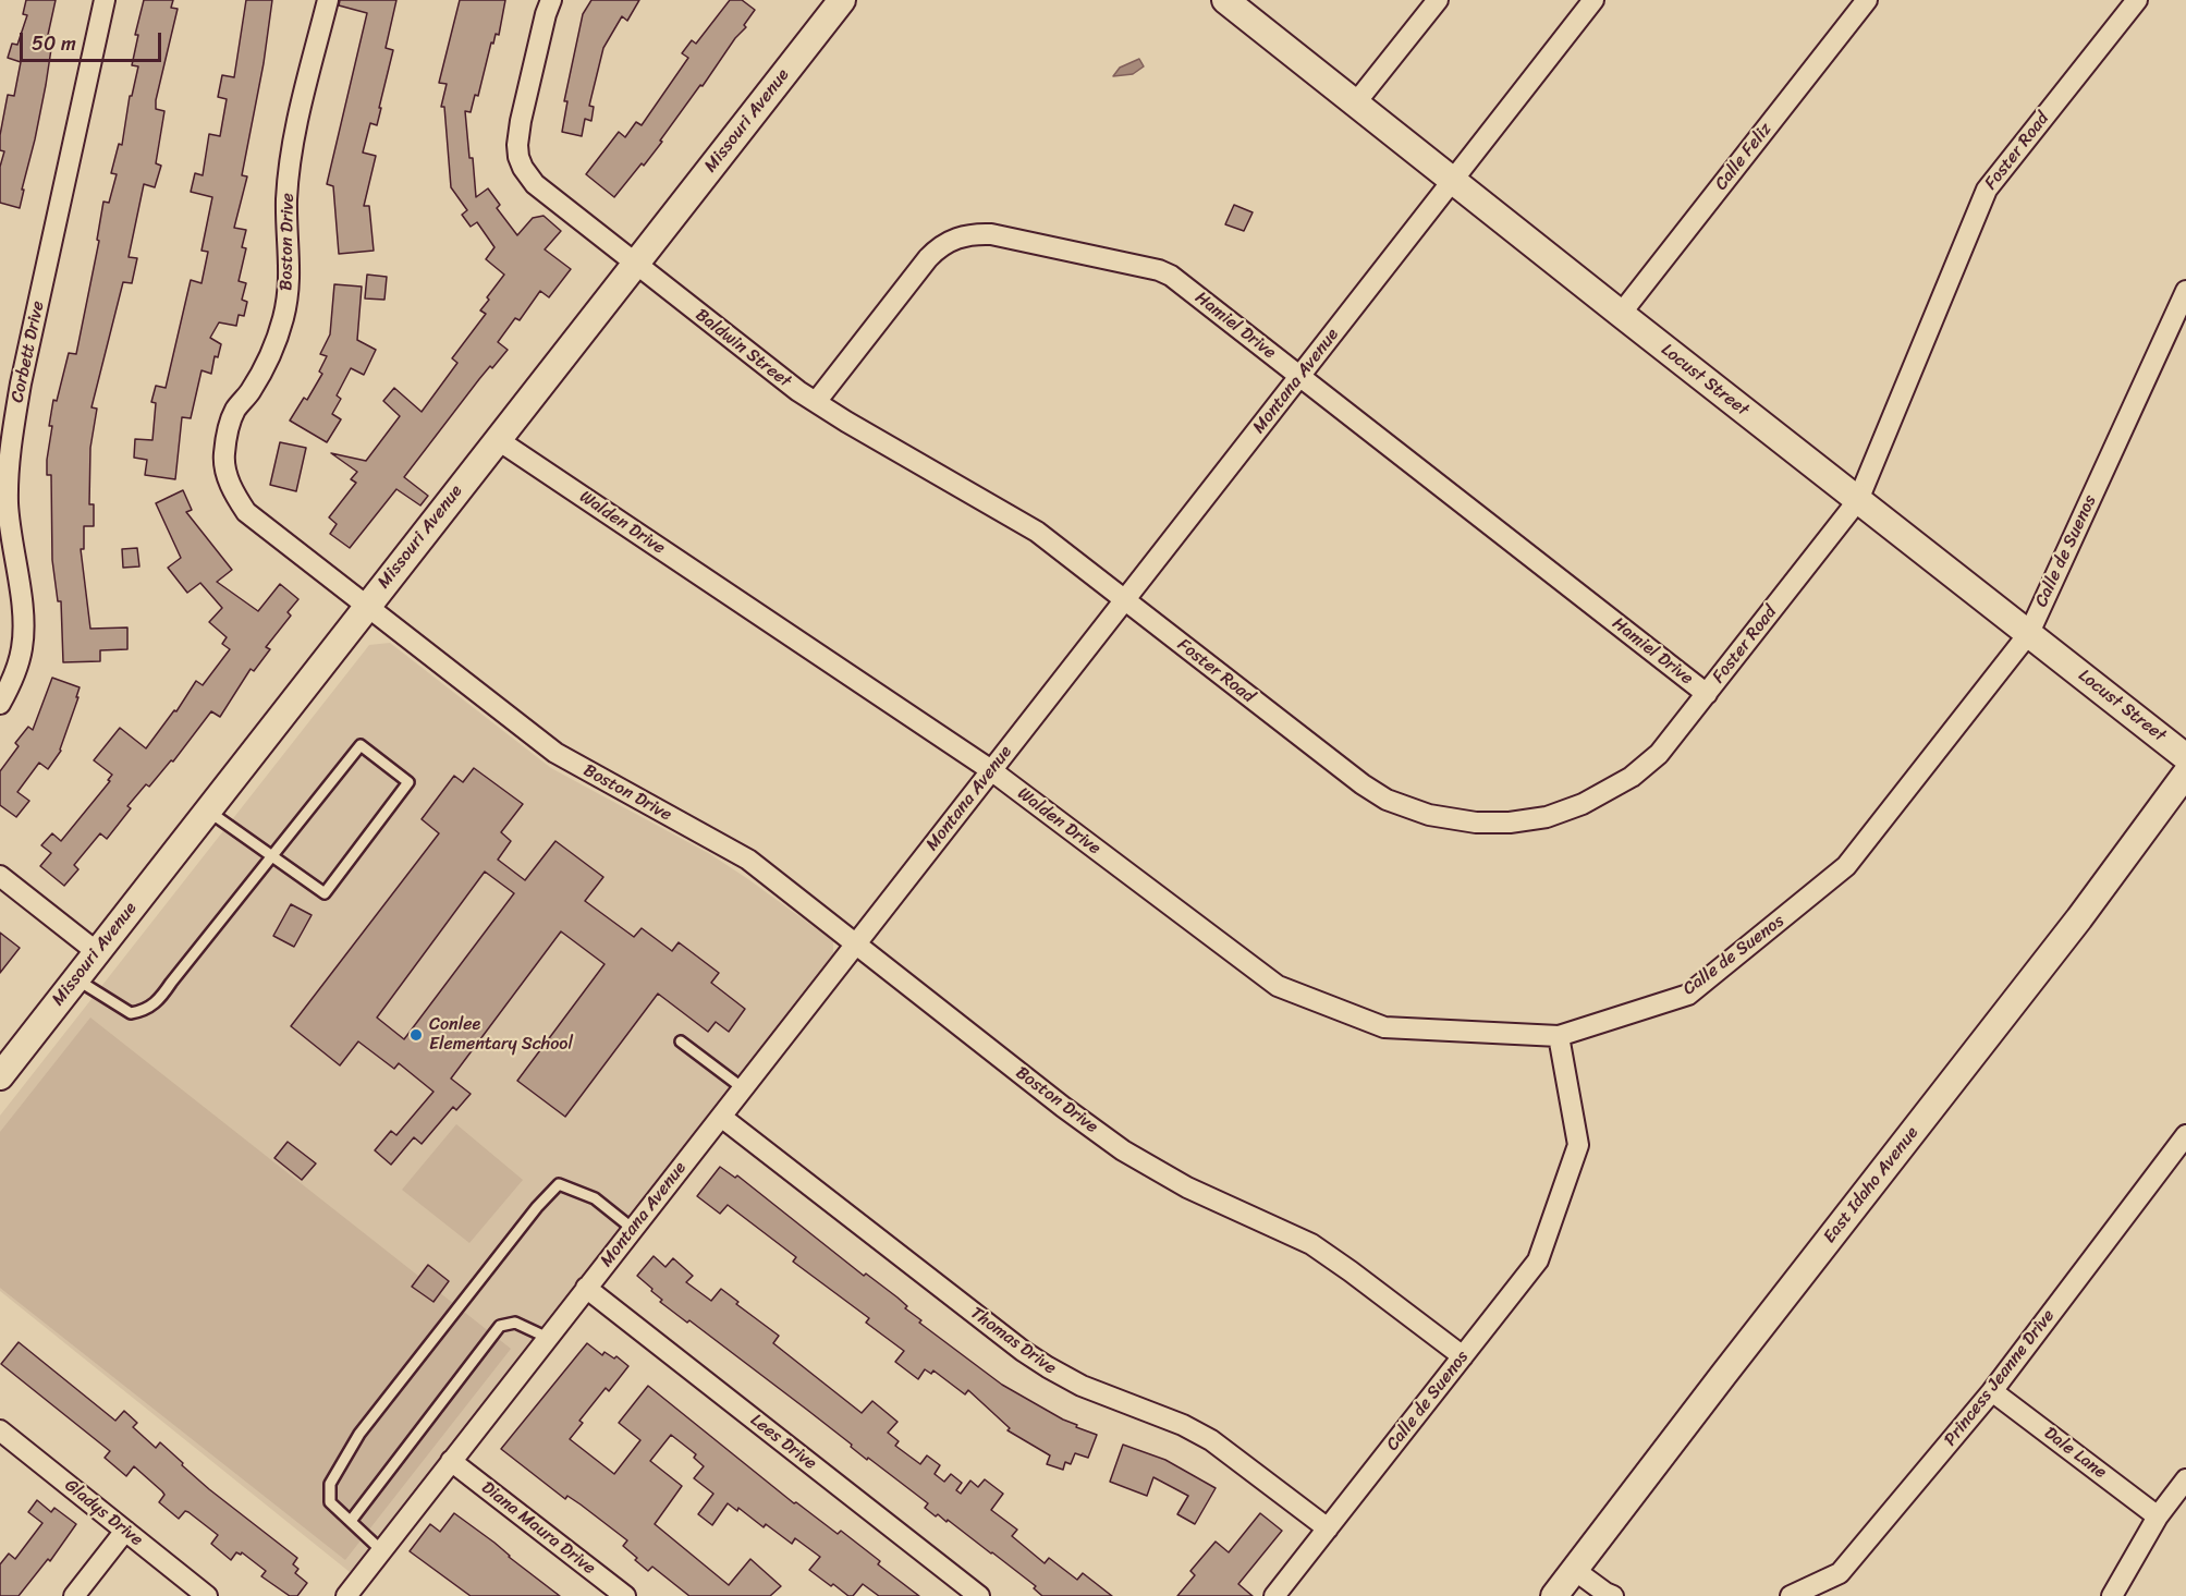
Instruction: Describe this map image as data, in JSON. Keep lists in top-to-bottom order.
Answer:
{
  "streets": {
    "street": [
      "Missouri Avenue",
      "Foster Road",
      "Calle Feliz",
      "Boston Drive",
      "Hamiel Drive",
      "Baldwin Street",
      "Corbett Drive",
      "Locust Street",
      "Montana Avenue",
      "Walden Drive",
      "Calle de Suenos",
      "East Idaho Avenue",
      "Thomas Drive",
      "Princess Jeanne Drive",
      "Lees Drive",
      "Dale Lane",
      "Gladys Drive",
      "Diana Maura Drive"
    ]
  },
  "crossings": [
    ["Missouri Avenue", "Boston Drive"],
    ["Missouri Avenue", "Baldwin Street"],
    ["Missouri Avenue", "Walden Drive"],
    ["Foster Road", "Hamiel Drive"],
    ["Foster Road", "Baldwin Street"],
    ["Foster Road", "Locust Street"],
    ["Foster Road", "Montana Avenue"],
    ["Calle Feliz", "Locust Street"],
    ["Boston Drive", "Montana Avenue"],
    ["Boston Drive", "Calle de Suenos"],
    ["Hamiel Drive", "Baldwin Street"],
    ["Hamiel Drive", "Montana Avenue"],
    ["Baldwin Street", "Montana Avenue"],
    ["Locust Street", "Montana Avenue"],
    ["Locust Street", "Calle de Suenos"],
    ["Montana Avenue", "Walden Drive"],
    ["Montana Avenue", "Thomas Drive"],
    ["Montana Avenue", "Lees Drive"],
    ["Montana Avenue", "Diana Maura Drive"],
    ["Walden Drive", "Calle de Suenos"],
    ["Calle de Suenos", "Thomas Drive"],
    ["Princess Jeanne Drive", "Dale Lane"]
  ],
  "places": ["Conlee Elementary School"],
  "scale_bar": "50 m"
}
